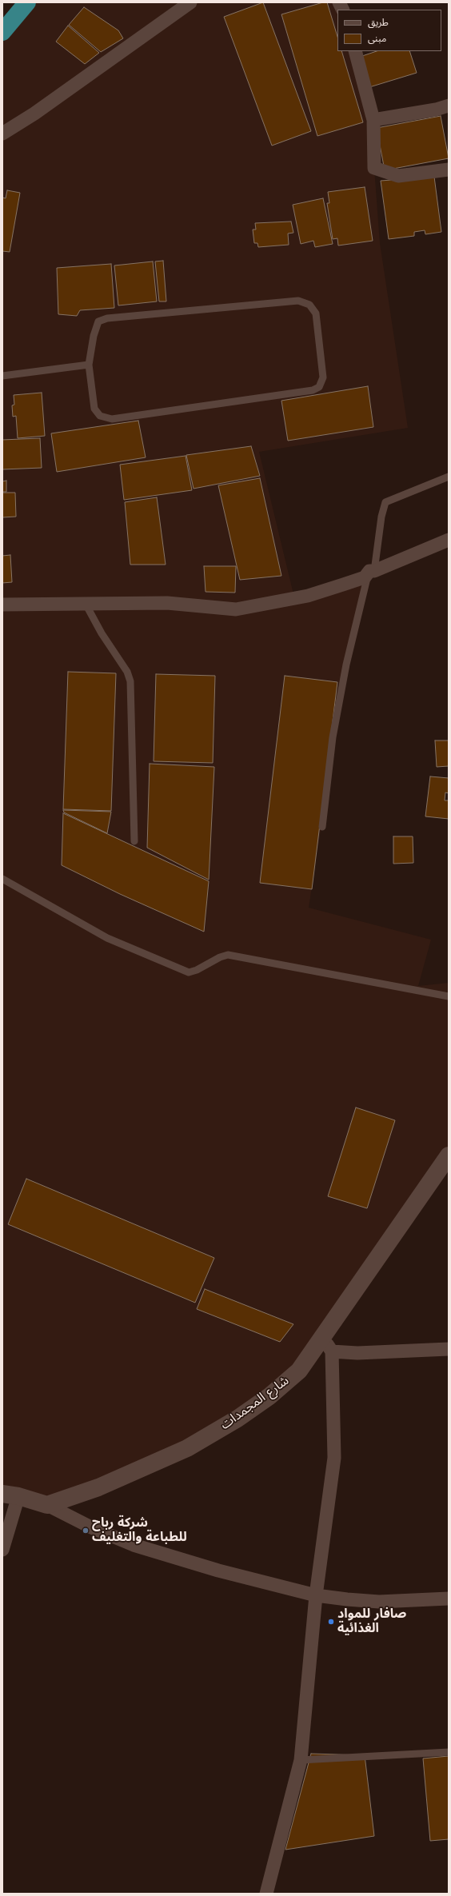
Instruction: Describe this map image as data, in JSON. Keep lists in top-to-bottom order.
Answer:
{
  "streets": {
    "main road": ["شارع المجمدات"]
  },
  "places": ["شركة رباح للطباعة والتغليف", "صافار للمواد الغذائية"],
  "legend": ["طريق", "مبنى"]
}
